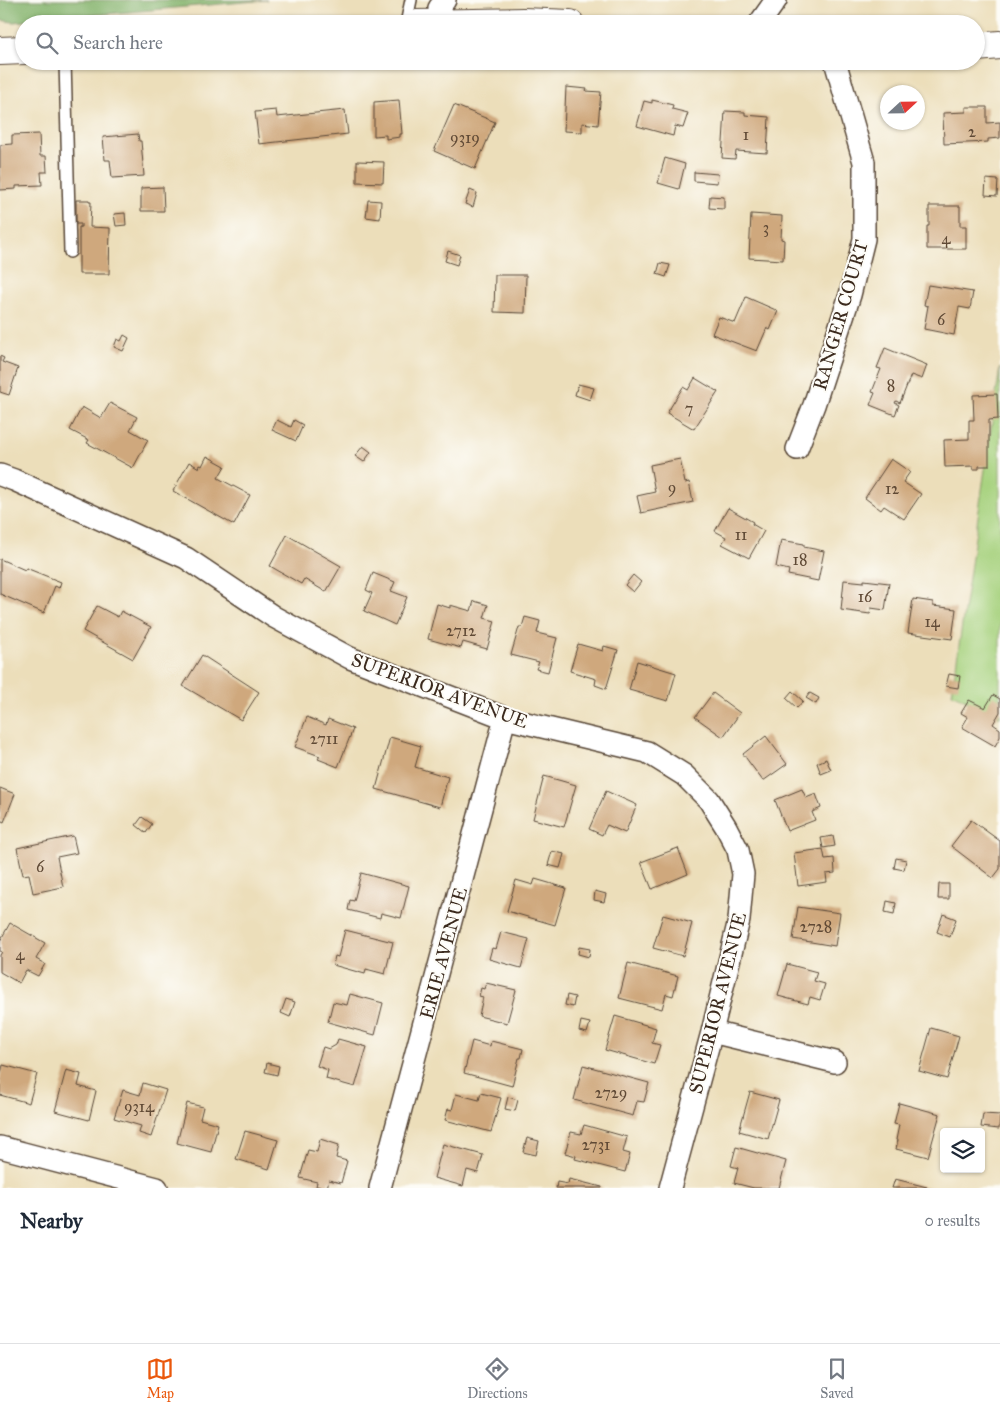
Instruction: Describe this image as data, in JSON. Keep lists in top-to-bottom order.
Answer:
{
  "streets": {
    "street": ["RANGER COURT", "SUPERIOR AVENUE", "ERIE AVENUE"]
  },
  "crossings": [
    ["SUPERIOR AVENUE", "ERIE AVENUE"]
  ],
  "house_numbers": [
    "2",
    "1",
    "9319",
    "3",
    "4",
    "6",
    "8",
    "7",
    "9",
    "12",
    "11",
    "18",
    "16",
    "14",
    "2712",
    "2711",
    "6",
    "2728",
    "4",
    "2729",
    "9314",
    "2731"
  ],
  "north": "right",
  "page": {
    "search": "Search here",
    "heading": ["Nearby", "0 results"],
    "nav": ["Map", "Directions", "Saved"]
  }
}
